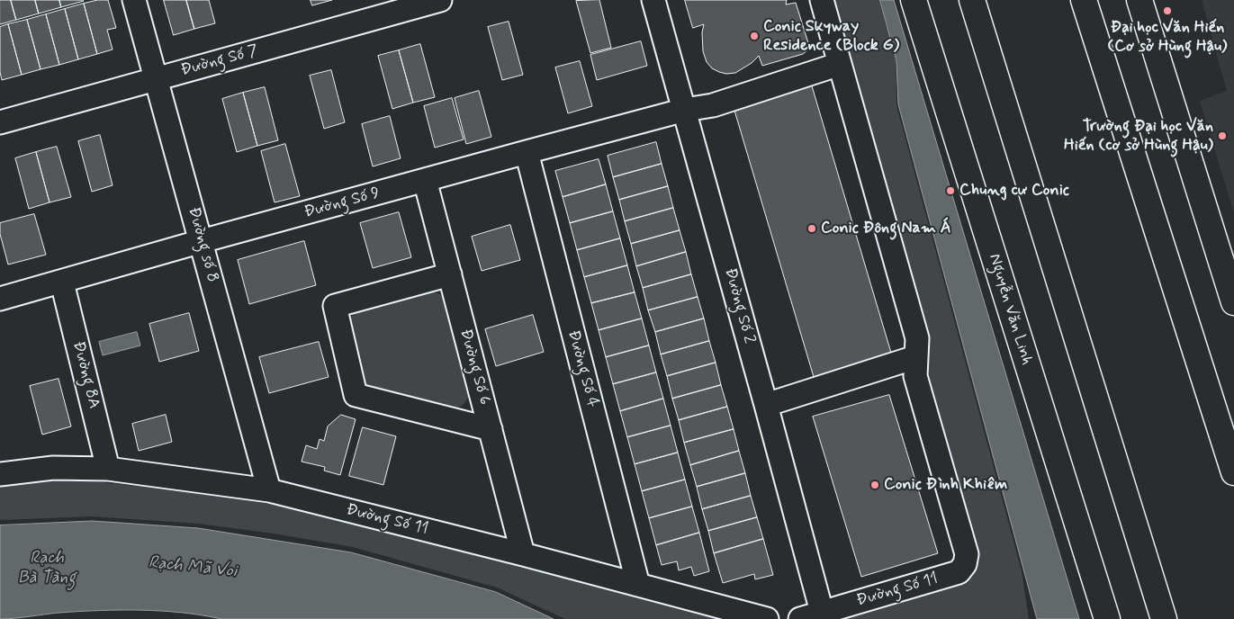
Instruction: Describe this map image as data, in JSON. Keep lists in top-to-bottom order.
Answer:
{
  "streets": {
    "main road": ["Nguyễn Văn Linh"],
    "street": [
      "Đường Số 7",
      "Đường Số 9",
      "Đường số 8",
      "Đường Số 2",
      "Đường Số 6",
      "Đường Số 4",
      "Đường 8A",
      "Đường Số 11"
    ]
  },
  "crossings": [
    ["Đường Số 7", "Đường số 8"],
    ["Đường Số 9", "Đường số 8"],
    ["Đường Số 9", "Đường Số 2"],
    ["Đường Số 9", "Đường Số 6"],
    ["Đường Số 9", "Đường Số 4"],
    ["Đường Số 9", "Đường 8A"],
    ["Đường số 8", "Đường Số 11"],
    ["Đường Số 2", "Đường Số 11"],
    ["Đường Số 6", "Đường Số 11"],
    ["Đường Số 4", "Đường Số 11"],
    ["Đường 8A", "Đường Số 11"]
  ],
  "water": ["Rạch Bà Tàng", "Rạch Mã Voi"],
  "places": [
    "Đại học Văn Hiến (Cơ sở Hùng Hậu)",
    "Conic Skyway Residence (Block G)",
    "Trường Đại học Văn Hiến (cơ sở Hùng Hậu)",
    "Chung cư Conic",
    "Conic Đông Nam Á",
    "Conic Đình Khiêm"
  ]
}
